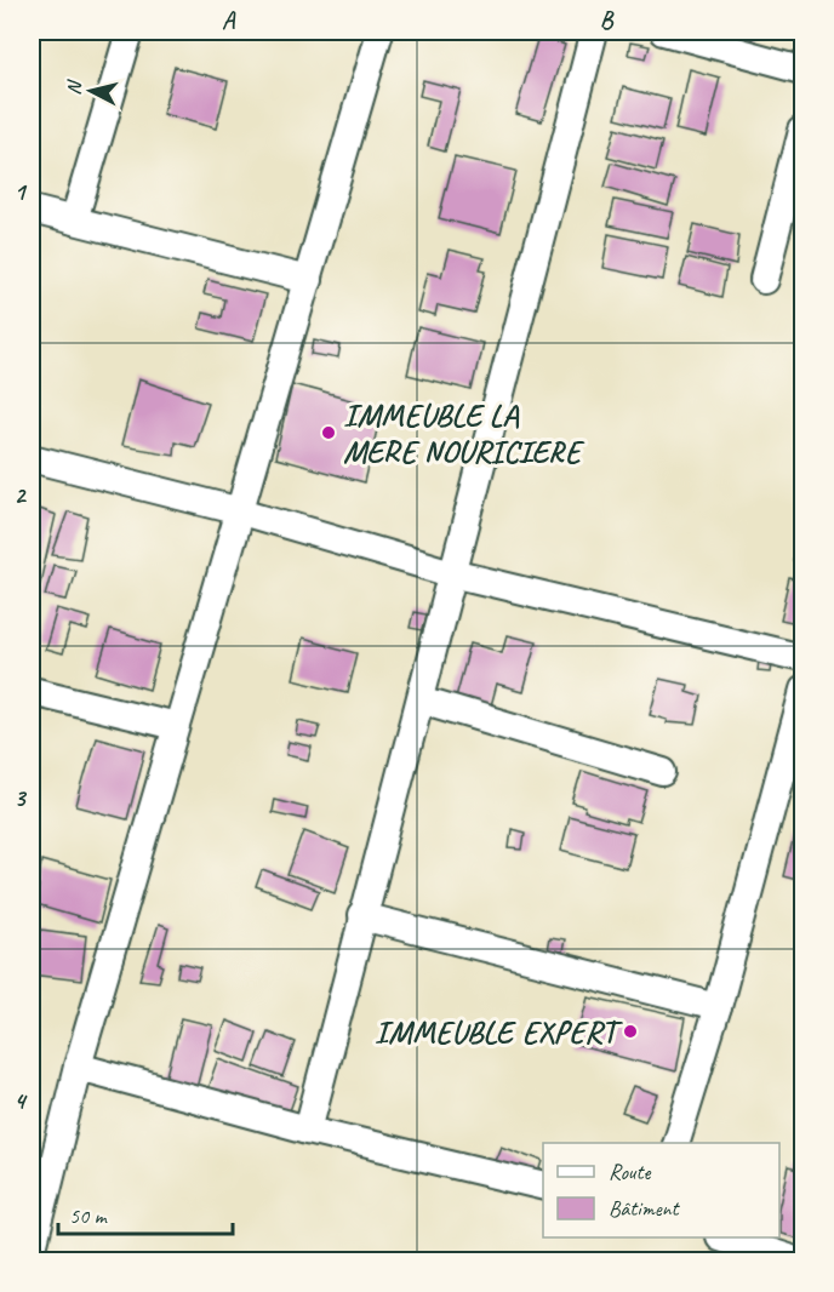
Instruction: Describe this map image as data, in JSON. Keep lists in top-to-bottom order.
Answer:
{
  "places": ["IMMEUBLE LA MERE NOURICIERE", "IMMEUBLE EXPERT"],
  "legend": ["Route", "Bâtiment"],
  "scale_bar": "50 m",
  "north": "left",
  "grid": {
    "columns": ["A", "B"],
    "rows": [
      "1",
      "2",
      "3",
      "4"
    ]
  }
}
